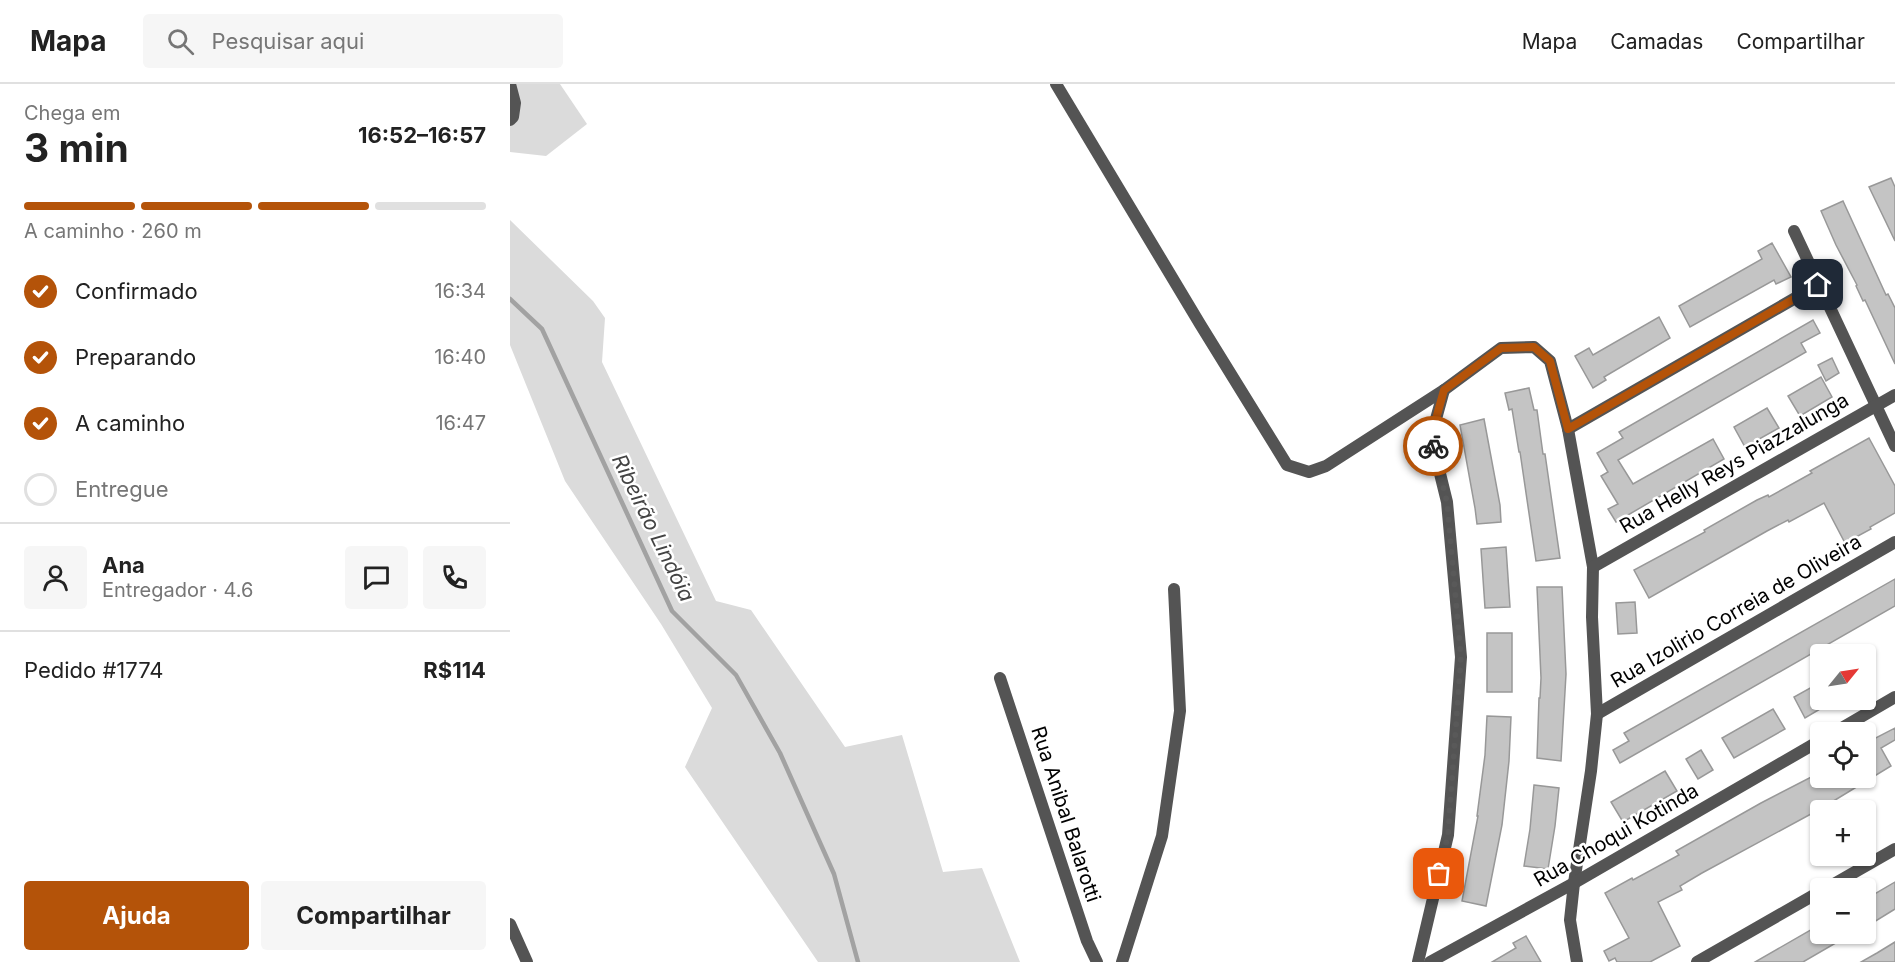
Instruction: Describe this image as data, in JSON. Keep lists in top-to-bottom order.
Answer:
{
  "streets": {
    "street": [
      "Rua Helly Reys Piazzalunga",
      "Rua Izolirio Correia de Oliveira",
      "Rua Anibal Balarotti",
      "Rua Choqui Kotinda"
    ]
  },
  "water": ["Ribeirão Lindóia"],
  "north": "top right",
  "page": {
    "header": "Mapa",
    "search": "Pesquisar aqui",
    "nav": ["Mapa", "Camadas", "Compartilhar"],
    "heading": ["3 min", "Chega em", "16:52–16:57"],
    "panel": [
      "Ana",
      "Entregador · 4.6",
      "Pedido #1774",
      "R$114"
    ],
    "bar": "A caminho · 260 m",
    "list": [
      ["Confirmado", "16:34"],
      ["Preparando", "16:40"],
      ["A caminho", "16:47"],
      "Entregue"
    ],
    "map_buttons": ["+", "−"],
    "buttons": ["Ajuda", "Compartilhar"]
  }
}
